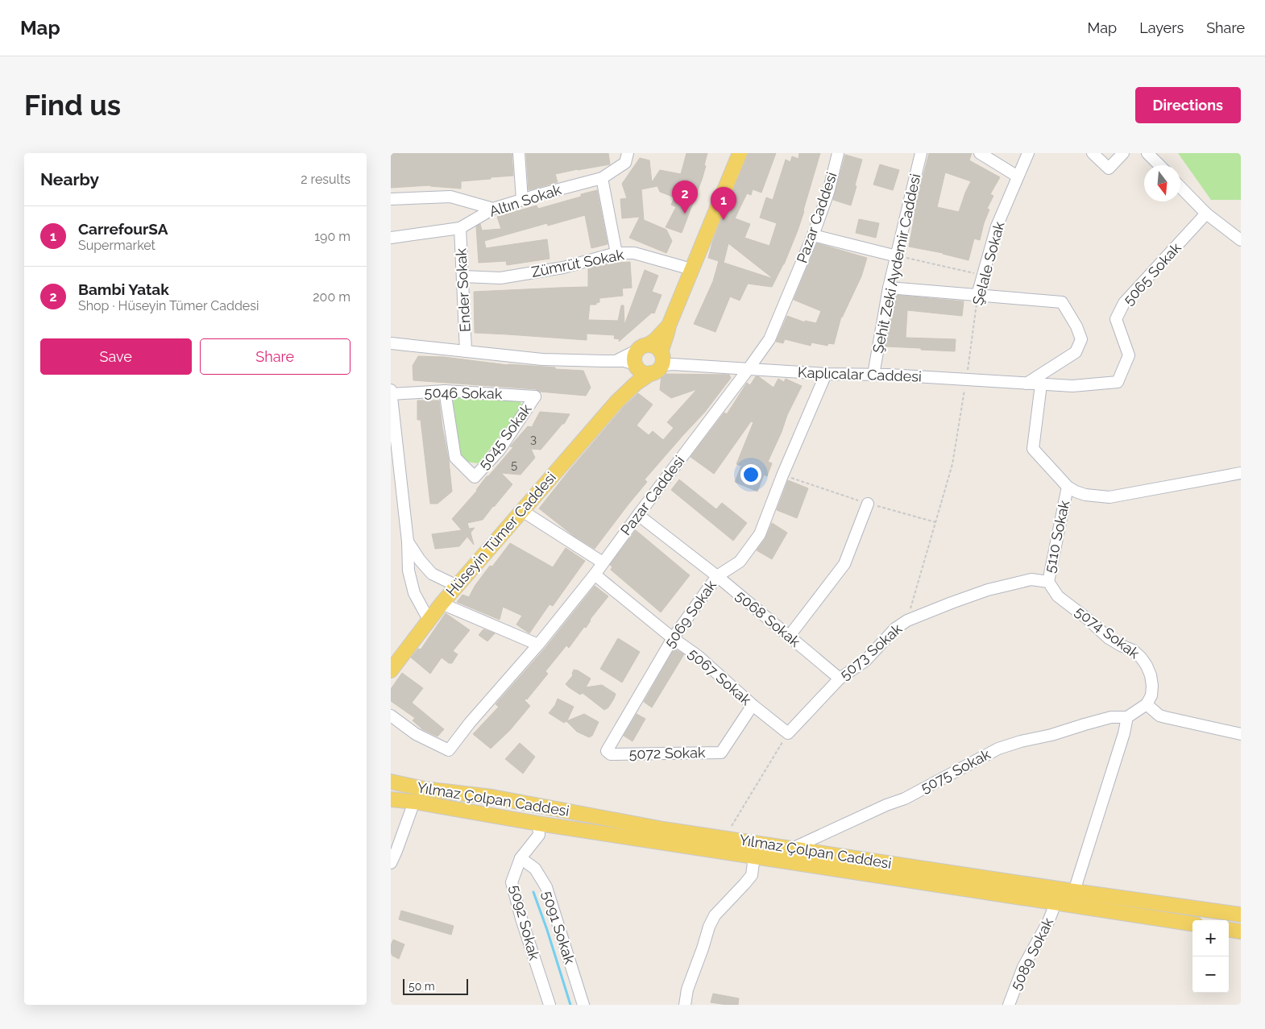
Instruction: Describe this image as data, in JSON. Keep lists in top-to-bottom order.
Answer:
{
  "streets": {
    "main road": ["Hüseyin Tümer Caddesi", "Yılmaz Çolpan Caddesi"],
    "street": [
      "Altın Sokak",
      "Pazar Caddesi",
      "Zümrüt Sokak",
      "Şehit Zeki Aydemir Caddesi",
      "Şelale Sokak",
      "5065 Sokak",
      "Ender Sokak",
      "Kaplıcalar Caddesi",
      "5046 Sokak",
      "5045 Sokak",
      "5110 Sokak",
      "5069 Sokak",
      "5068 Sokak",
      "5074 Sokak",
      "5073 Sokak",
      "5067 Sokak",
      "5072 Sokak",
      "5075 Sokak",
      "5092 Sokak",
      "5091 Sokak",
      "5089 Sokak"
    ]
  },
  "crossings": [
    ["Altın Sokak", "Ender Sokak"],
    ["Pazar Caddesi", "Kaplıcalar Caddesi"],
    ["Pazar Caddesi", "5068 Sokak"],
    ["Pazar Caddesi", "5067 Sokak"],
    ["Zümrüt Sokak", "Ender Sokak"],
    ["Şehit Zeki Aydemir Caddesi", "Kaplıcalar Caddesi"],
    ["Şelale Sokak", "Kaplıcalar Caddesi"],
    ["Şelale Sokak", "5073 Sokak"],
    ["5065 Sokak", "Kaplıcalar Caddesi"],
    ["5065 Sokak", "5110 Sokak"],
    ["Kaplıcalar Caddesi", "Hüseyin Tümer Caddesi"],
    ["Kaplıcalar Caddesi", "5110 Sokak"],
    ["Kaplıcalar Caddesi", "5069 Sokak"],
    ["Kaplıcalar Caddesi", "5073 Sokak"],
    ["5046 Sokak", "5045 Sokak"],
    ["5110 Sokak", "5074 Sokak"],
    ["5069 Sokak", "5068 Sokak"],
    ["5069 Sokak", "5067 Sokak"],
    ["5069 Sokak", "5072 Sokak"],
    ["5068 Sokak", "5073 Sokak"],
    ["5073 Sokak", "5067 Sokak"],
    ["5067 Sokak", "5072 Sokak"],
    ["5075 Sokak", "Yılmaz Çolpan Caddesi"],
    ["Yılmaz Çolpan Caddesi", "5092 Sokak"],
    ["Yılmaz Çolpan Caddesi", "5089 Sokak"],
    ["5092 Sokak", "5091 Sokak"]
  ],
  "house_numbers": ["3", "5"],
  "scale_bar": "50 m",
  "north": "bottom",
  "page": {
    "header": "Map",
    "nav": ["Map", "Layers", "Share"],
    "buttons": [
      "Directions",
      ["Save", "Share"]
    ],
    "title": "Find us",
    "heading": ["Nearby", "2 results"],
    "pins": ["2", "1"],
    "list": [
      {
        "mark": "1",
        "name": "CarrefourSA",
        "note": "Supermarket",
        "value": "190 m"
      },
      {
        "mark": "2",
        "name": "Bambi Yatak",
        "note": "Shop · Hüseyin Tümer Caddesi",
        "value": "200 m"
      }
    ],
    "map_buttons": ["+", "−"],
    "scale": "50 m"
  }
}
